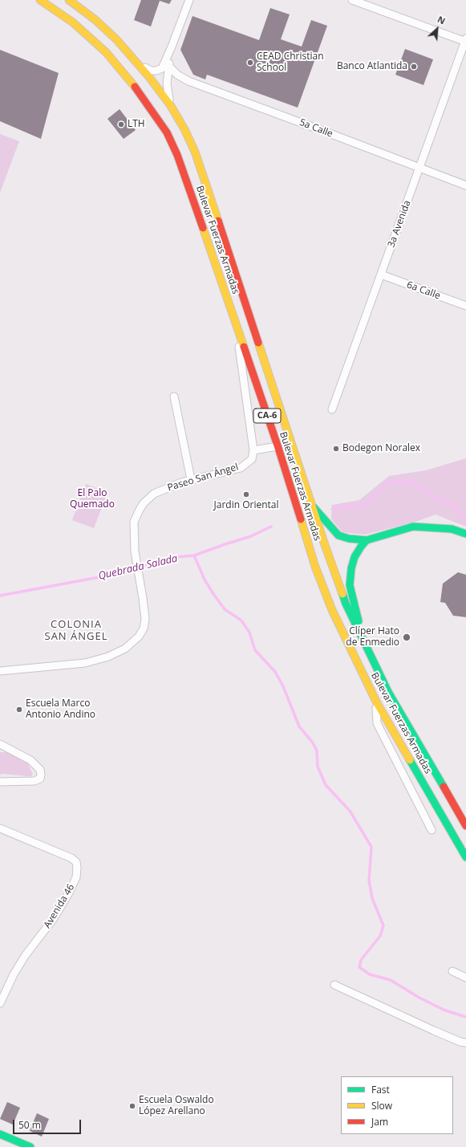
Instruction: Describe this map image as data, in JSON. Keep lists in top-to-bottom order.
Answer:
{
  "streets": {
    "main road": ["Bulevar Fuerzas Armadas", "CA-6"],
    "street": [
      "5a Calle",
      "3a Avenida",
      "6a Calle",
      "Paseo San Ángel",
      "Avenida 46"
    ]
  },
  "crossings": [
    ["5a Calle", "3a Avenida"],
    ["3a Avenida", "6a Calle"]
  ],
  "districts": ["COLONIA SAN ÁNGEL"],
  "water": ["Quebrada Salada"],
  "parks": ["El Palo Quemado"],
  "places": [
    "CEAD Christian School",
    "Banco Atlantida",
    "LTH",
    "Bodegon Noralex",
    "Jardin Oriental",
    "Clíper Hato de Enmedio",
    "Escuela Marco Antonio Andino",
    "Escuela Oswaldo López Arellano"
  ],
  "legend": ["Fast", "Slow", "Jam"],
  "scale_bar": "50 m",
  "north": "top right"
}
